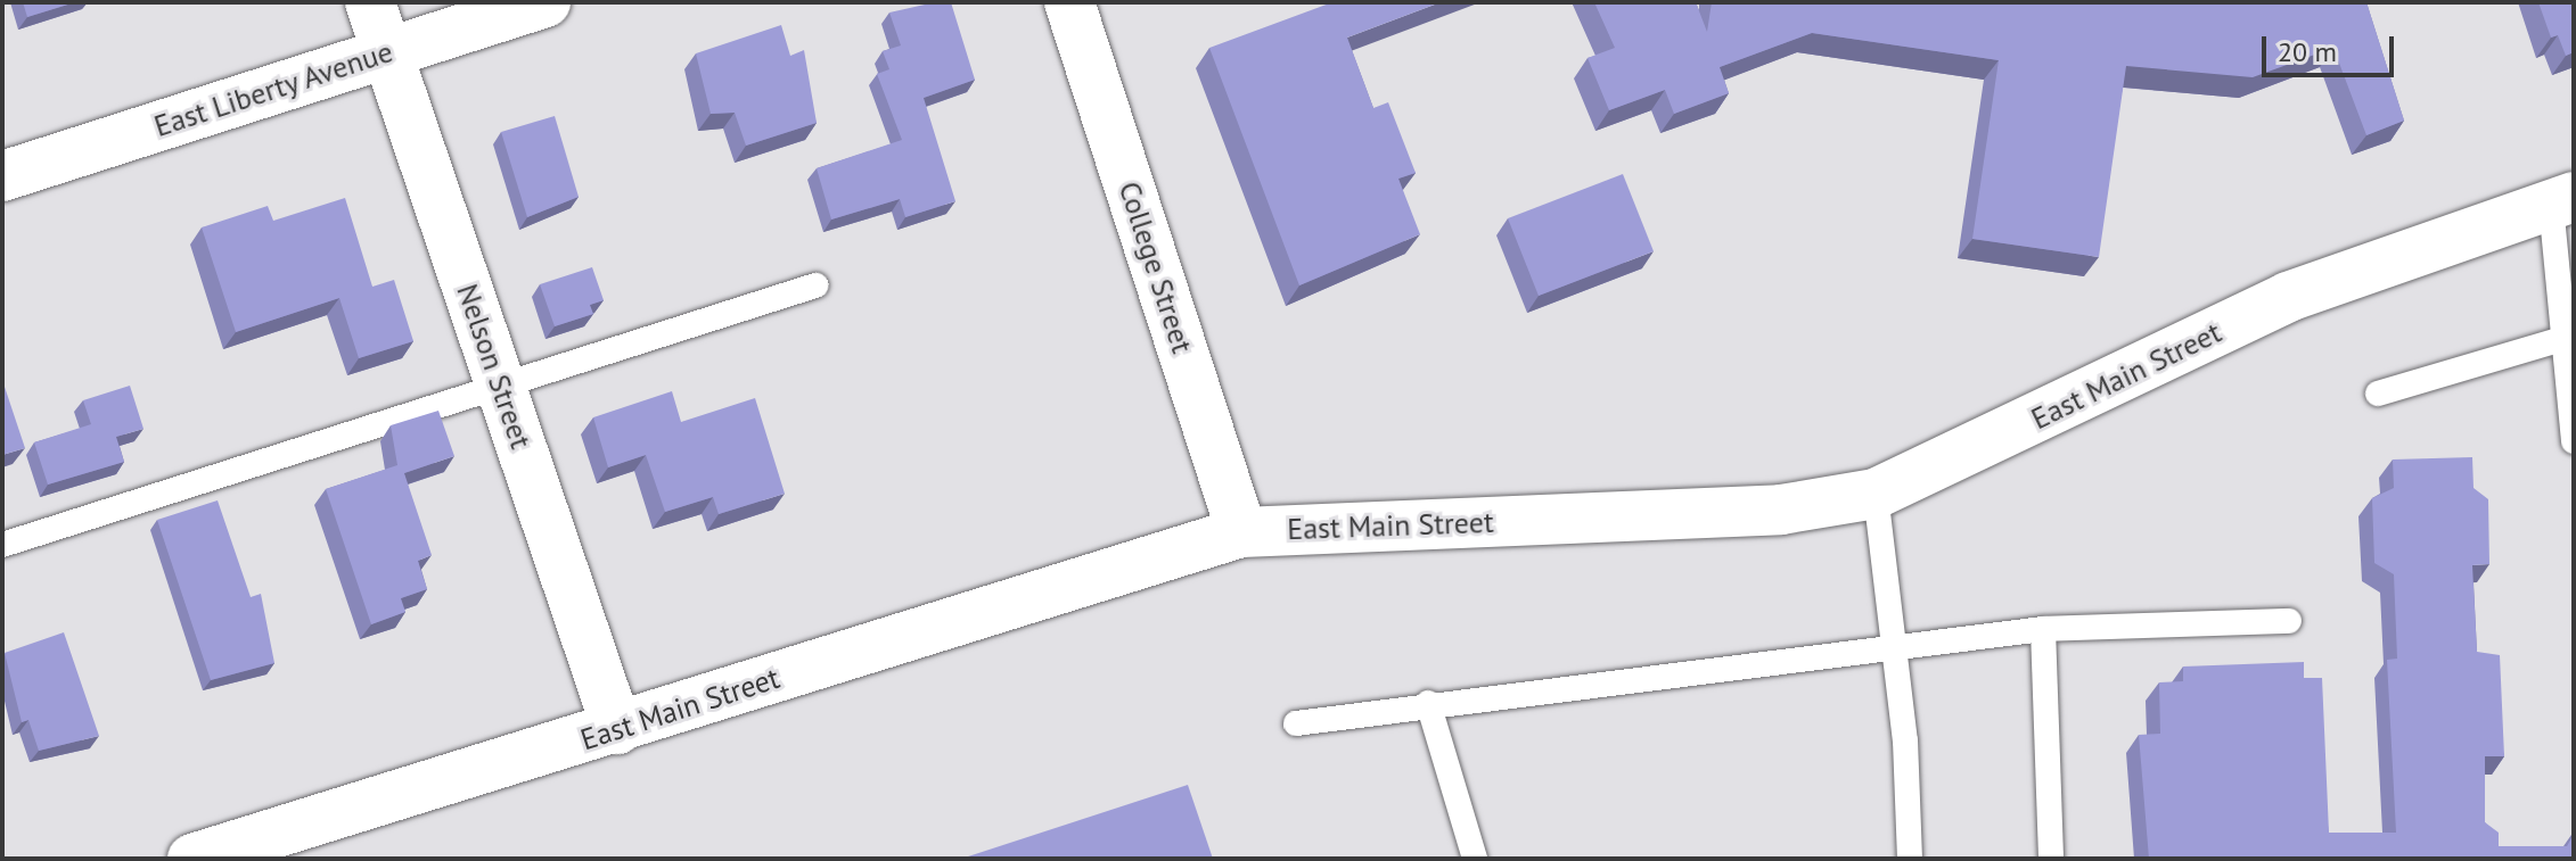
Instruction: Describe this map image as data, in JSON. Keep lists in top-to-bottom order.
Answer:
{
  "streets": {
    "street": [
      "East Liberty Avenue",
      "College Street",
      "Nelson Street",
      "East Main Street"
    ]
  },
  "crossings": [
    ["East Liberty Avenue", "Nelson Street"],
    ["College Street", "East Main Street"],
    ["Nelson Street", "East Main Street"]
  ],
  "scale_bar": "20 m"
}
